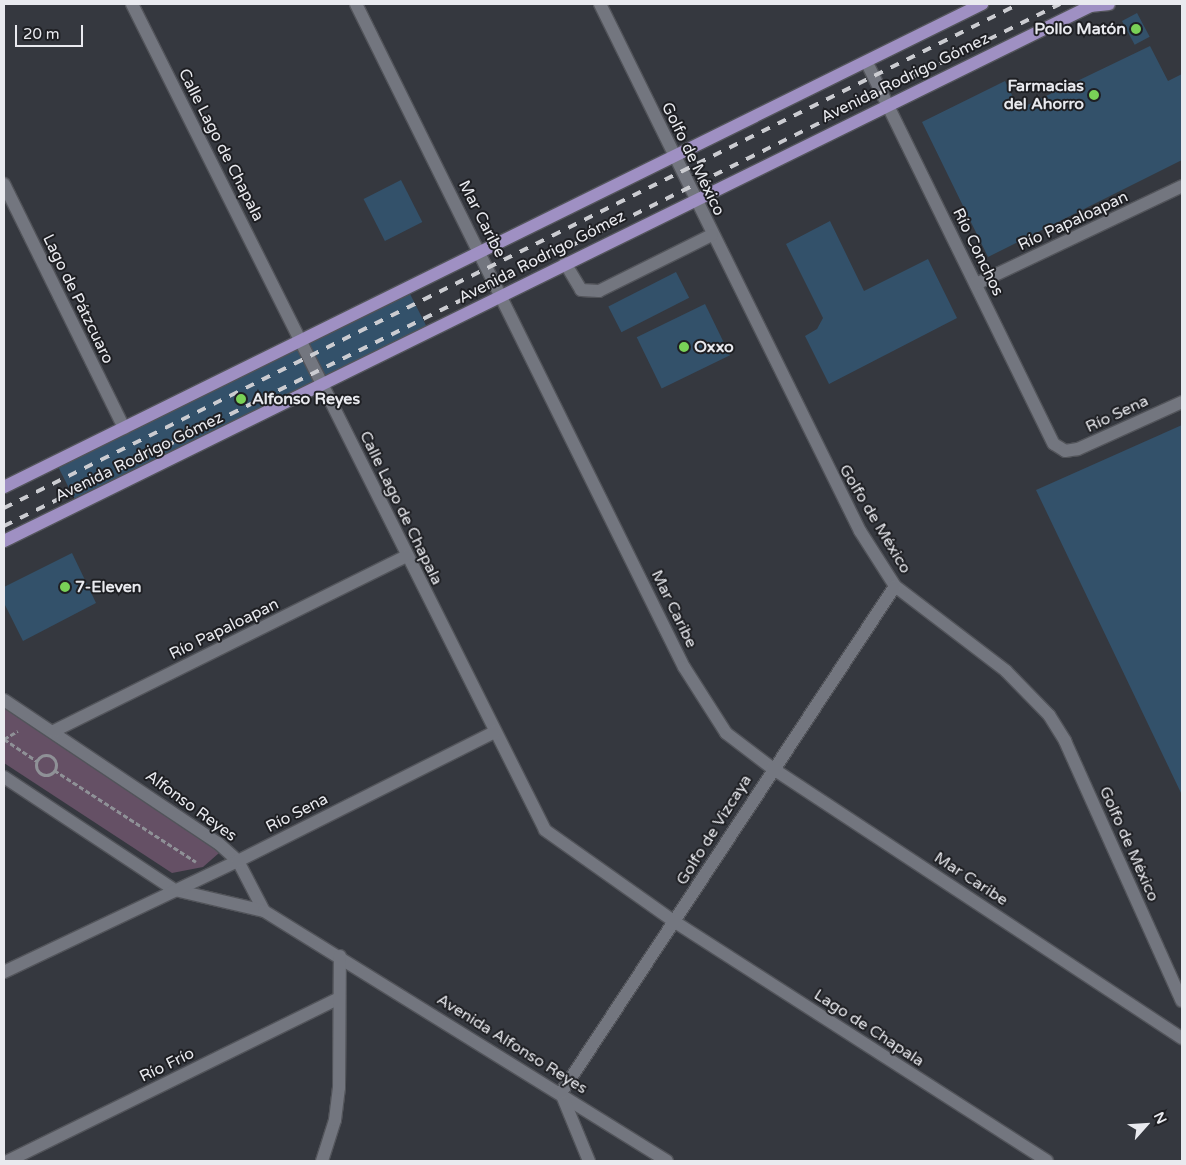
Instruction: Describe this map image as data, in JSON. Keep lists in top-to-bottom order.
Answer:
{
  "streets": {
    "main road": ["Avenida Rodrigo Gómez"],
    "street": [
      "Calle Lago de Chapala",
      "Golfo de México",
      "Mar Caribe",
      "Río Papaloapan",
      "Río Conchos",
      "Lago de Pátzcuaro",
      "Río Sena",
      "Alfonso Reyes",
      "Golfo de Vizcaya",
      "Lago de Chapala",
      "Avenida Alfonso Reyes",
      "Río Frío"
    ]
  },
  "crossings": [
    ["Avenida Rodrigo Gómez", "Calle Lago de Chapala"],
    ["Avenida Rodrigo Gómez", "Golfo de México"],
    ["Avenida Rodrigo Gómez", "Mar Caribe"],
    ["Avenida Rodrigo Gómez", "Río Conchos"],
    ["Avenida Rodrigo Gómez", "Lago de Pátzcuaro"],
    ["Calle Lago de Chapala", "Río Papaloapan"],
    ["Calle Lago de Chapala", "Río Sena"],
    ["Calle Lago de Chapala", "Golfo de Vizcaya"],
    ["Calle Lago de Chapala", "Lago de Chapala"],
    ["Golfo de México", "Golfo de Vizcaya"],
    ["Mar Caribe", "Golfo de Vizcaya"],
    ["Río Papaloapan", "Río Conchos"],
    ["Río Papaloapan", "Alfonso Reyes"],
    ["Río Conchos", "Río Sena"],
    ["Río Sena", "Alfonso Reyes"],
    ["Alfonso Reyes", "Avenida Alfonso Reyes"],
    ["Golfo de Vizcaya", "Lago de Chapala"],
    ["Golfo de Vizcaya", "Avenida Alfonso Reyes"]
  ],
  "places": [
    "Pollo Matón",
    "Farmacias del Ahorro",
    "Oxxo",
    "Alfonso Reyes",
    "7-Eleven"
  ],
  "scale_bar": "20 m",
  "north": "top right"
}
